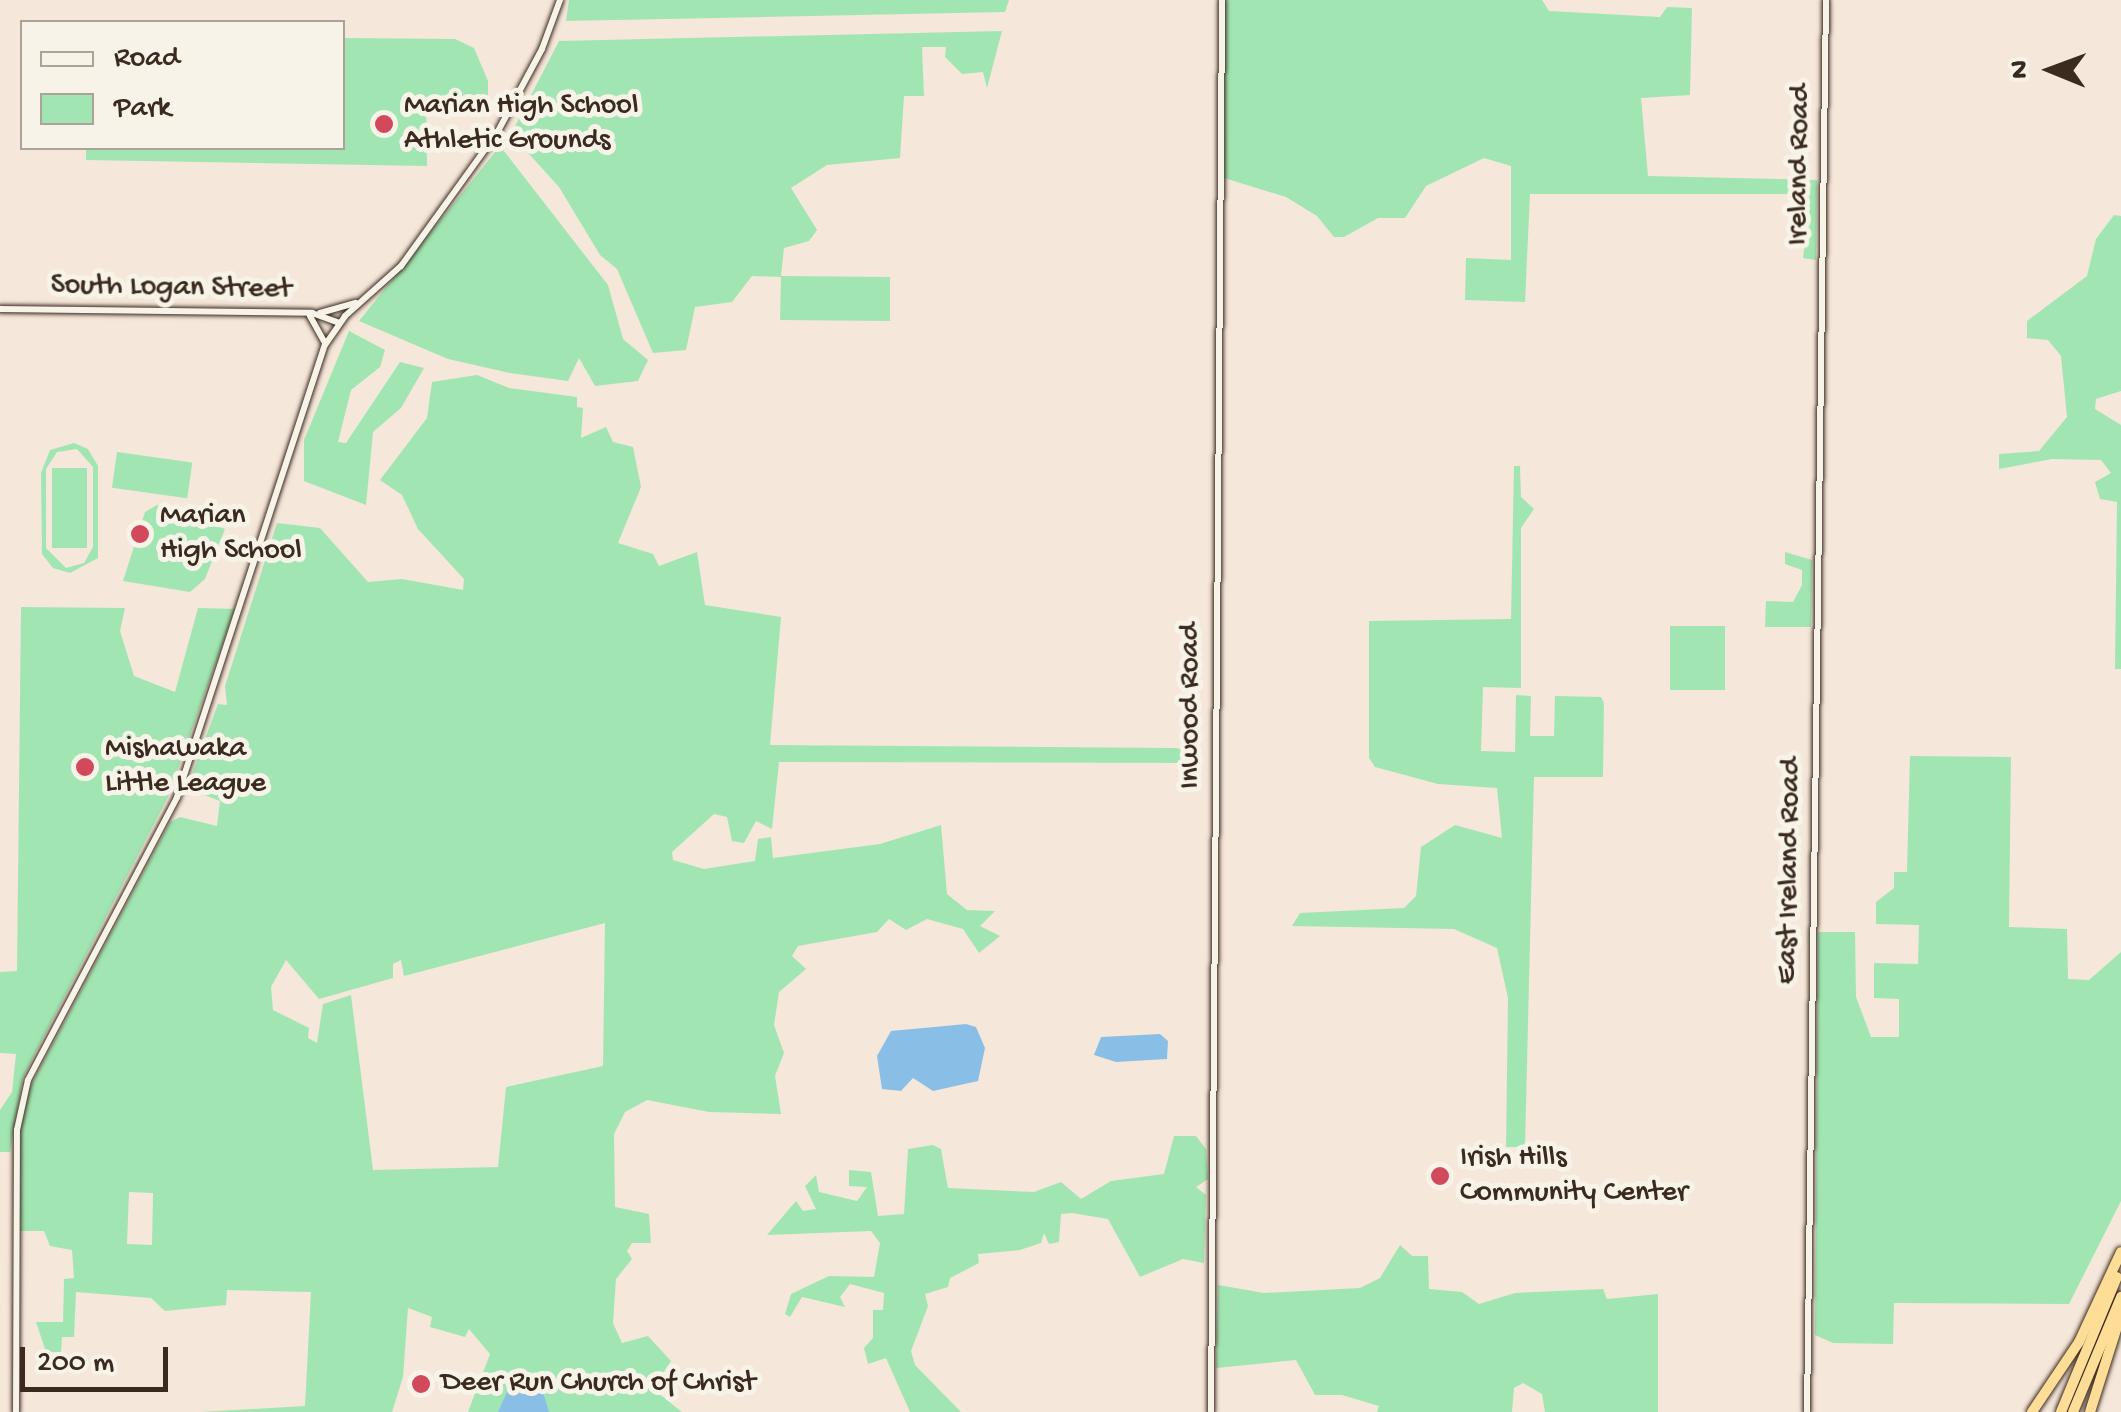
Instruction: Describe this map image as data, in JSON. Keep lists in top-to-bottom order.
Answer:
{
  "streets": {
    "street": [
      "Ireland Road",
      "South Logan Street",
      "Inwood Road",
      "East Ireland Road"
    ]
  },
  "crossings": [
    ["Ireland Road", "East Ireland Road"]
  ],
  "places": [
    "Marian High School Athletic Grounds",
    "Marian High School",
    "Mishawaka Little League",
    "Irish Hills Community Center",
    "Deer Run Church of Christ"
  ],
  "legend": ["Road", "Park"],
  "scale_bar": "200 m",
  "north": "left"
}
